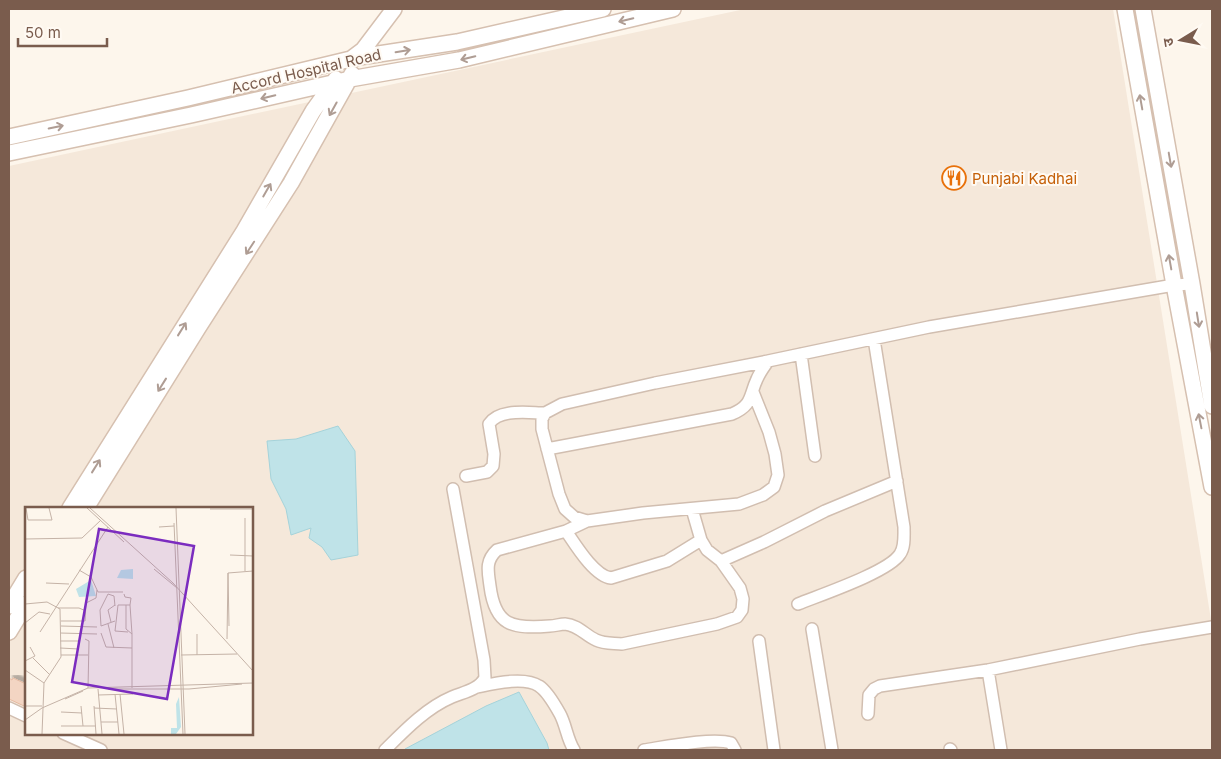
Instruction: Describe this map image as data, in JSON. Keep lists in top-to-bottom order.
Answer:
{
  "streets": {
    "street": ["Accord Hospital Road"]
  },
  "places": {
    "restaurant": ["Punjabi Kadhai"]
  },
  "scale_bar": "50 m",
  "north": "left"
}
